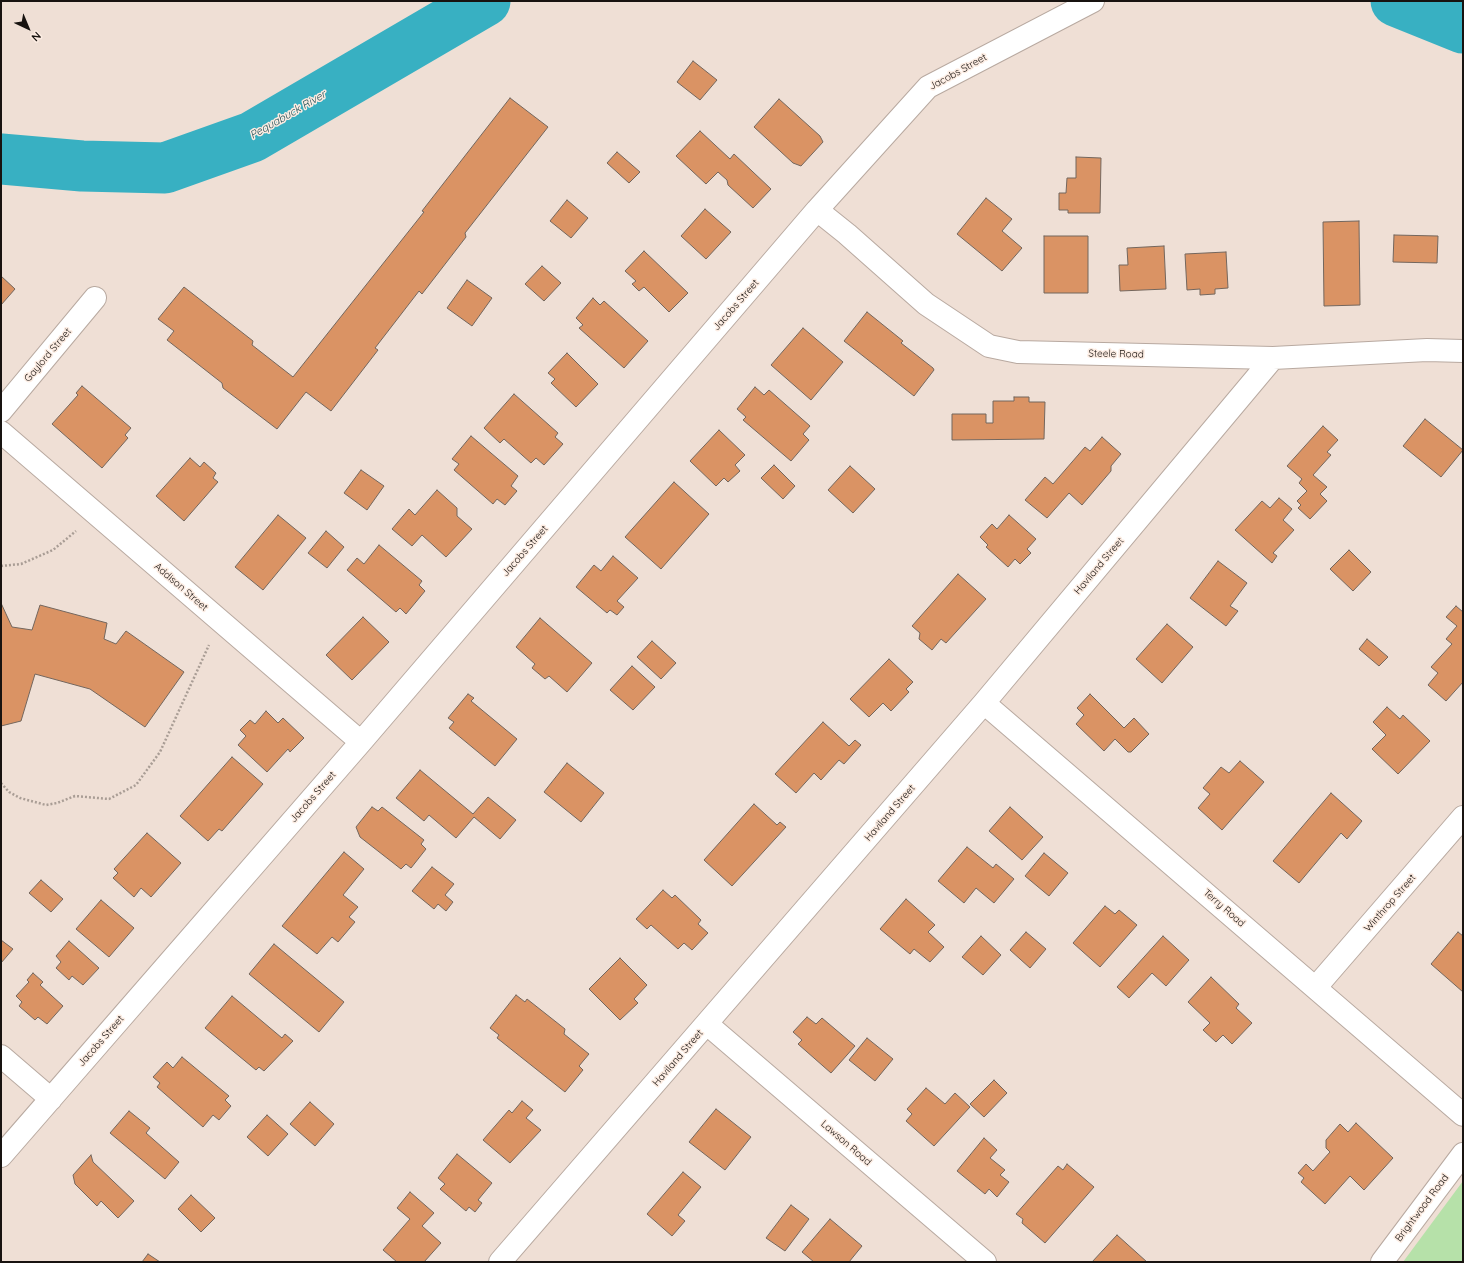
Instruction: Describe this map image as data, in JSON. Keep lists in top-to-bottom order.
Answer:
{
  "streets": {
    "street": [
      "Jacobs Street",
      "Steele Road",
      "Gaylord Street",
      "Haviland Street",
      "Addison Street",
      "Winthrop Street",
      "Terry Road",
      "Lawson Road",
      "Brightwood Road"
    ]
  },
  "crossings": [
    ["Jacobs Street", "Steele Road"],
    ["Jacobs Street", "Addison Street"],
    ["Steele Road", "Haviland Street"],
    ["Haviland Street", "Terry Road"],
    ["Haviland Street", "Lawson Road"],
    ["Winthrop Street", "Terry Road"]
  ],
  "water": ["Pequabuck River"],
  "north": "bottom right"
}
